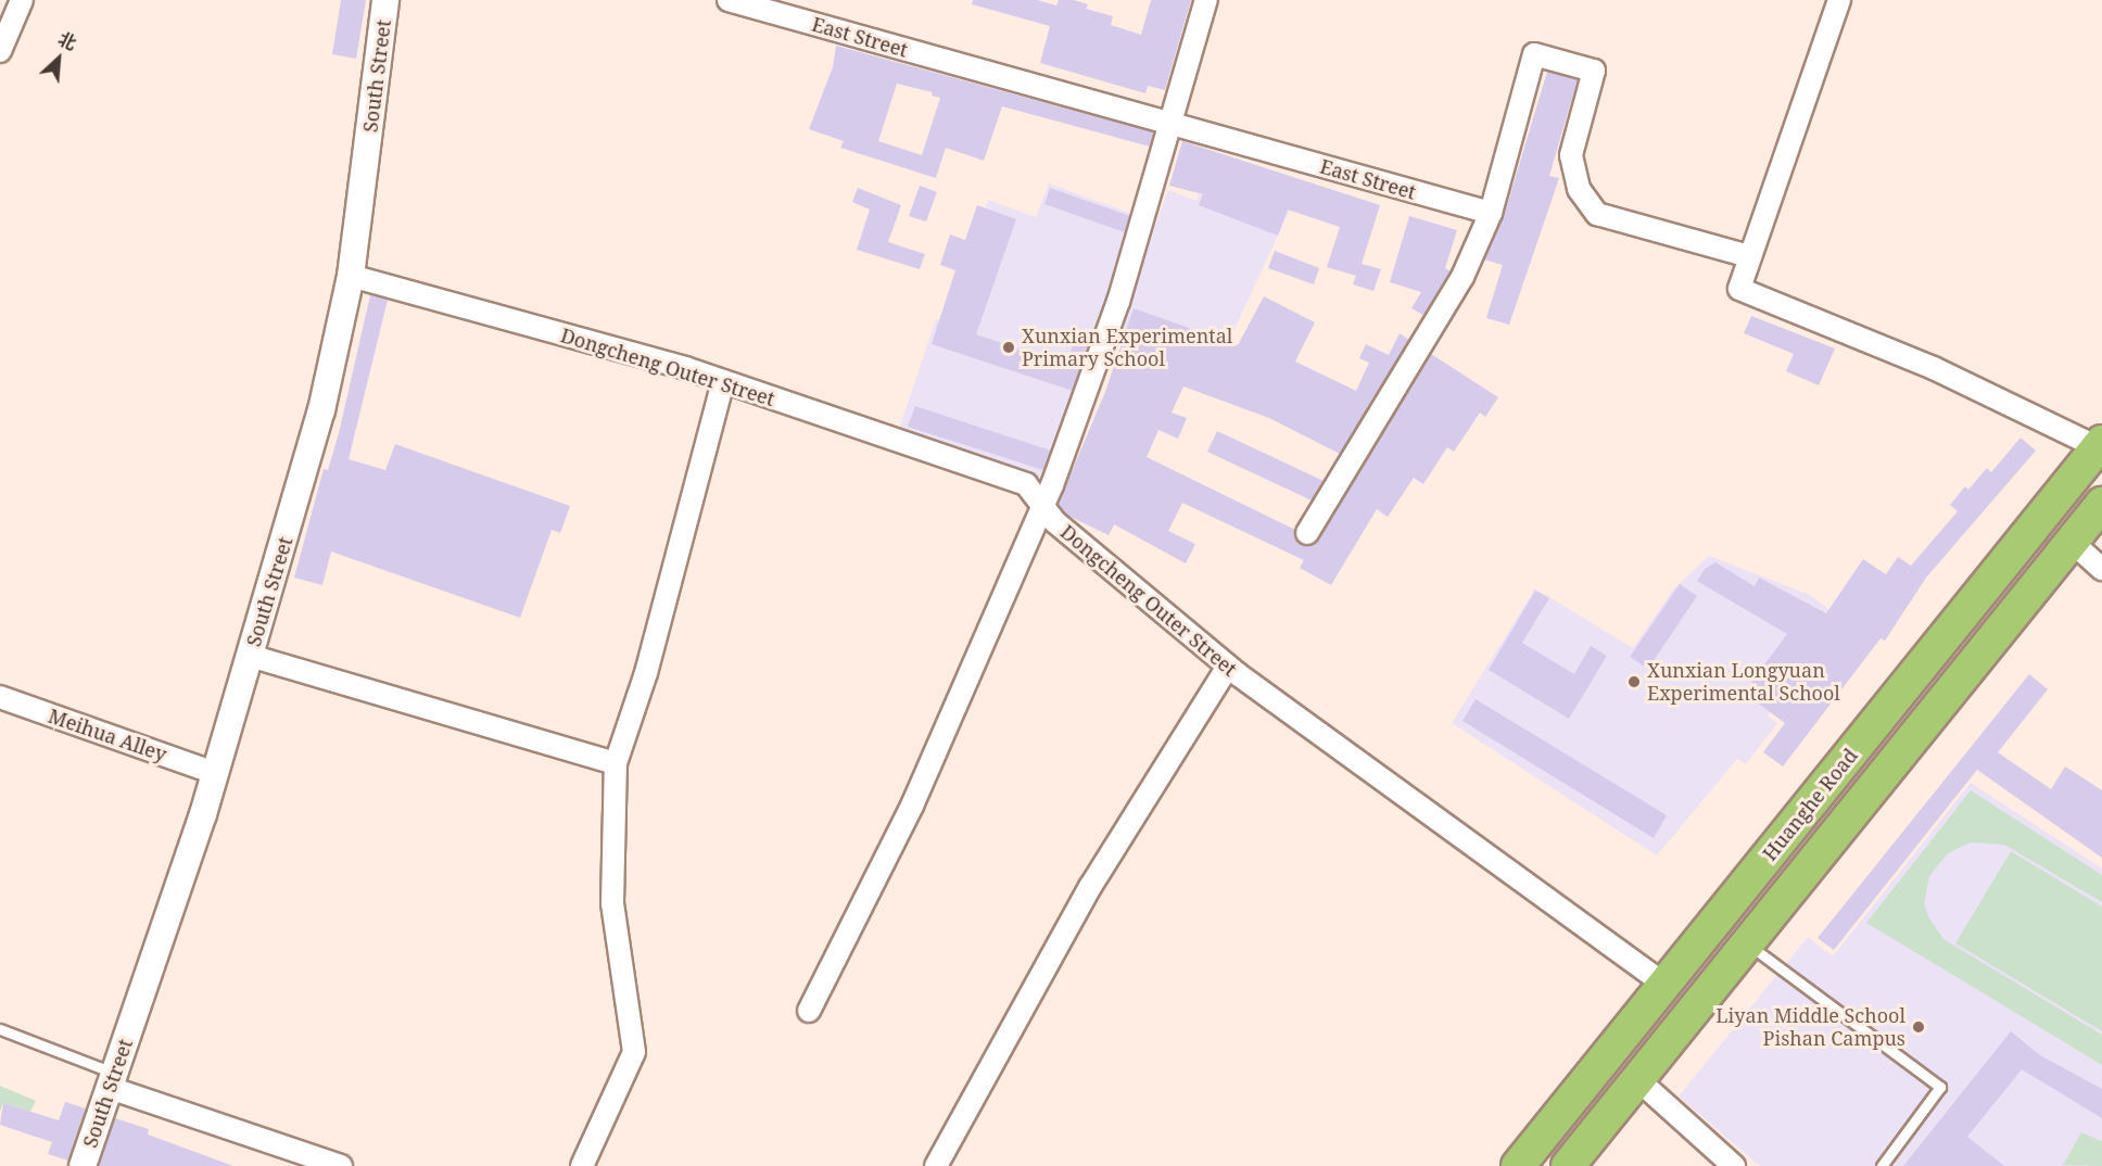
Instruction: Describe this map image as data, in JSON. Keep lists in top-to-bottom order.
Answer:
{
  "streets": {
    "main road": ["Huanghe Road"],
    "street": [
      "East Street",
      "South Street",
      "Dongcheng Outer Street",
      "Meihua Alley"
    ]
  },
  "crossings": [
    ["South Street", "Dongcheng Outer Street"],
    ["South Street", "Meihua Alley"],
    ["Dongcheng Outer Street", "Huanghe Road"]
  ],
  "places": ["Xunxian Experimental Primary School", "Xunxian Longyuan Experimental School", "Liyan Middle School Pishan Campus"],
  "north": "top right"
}
